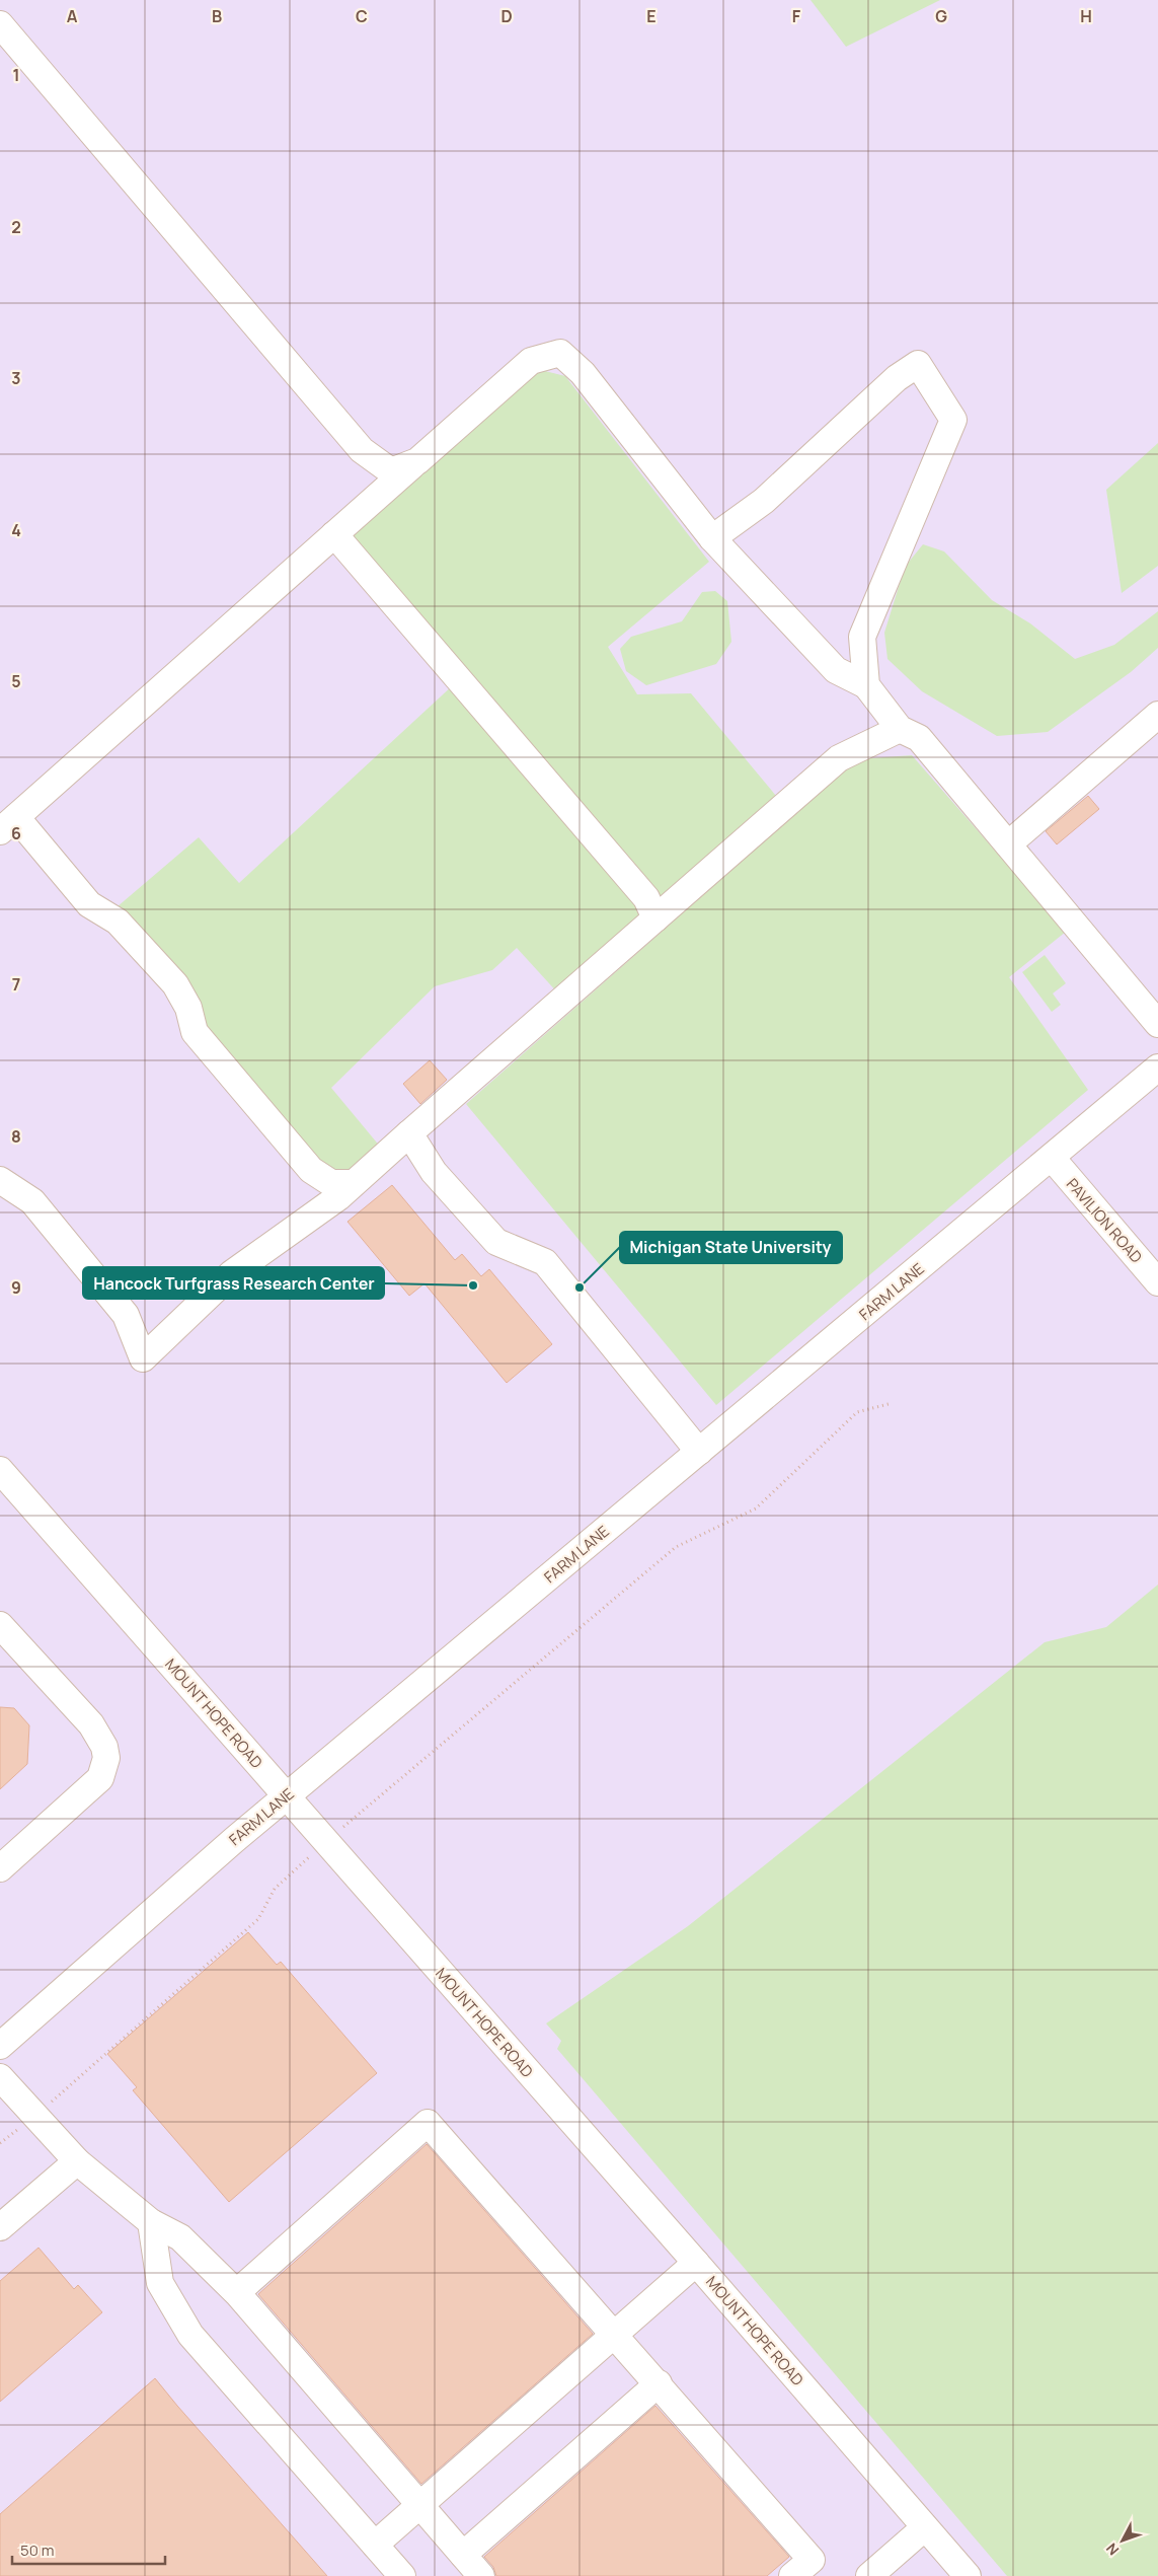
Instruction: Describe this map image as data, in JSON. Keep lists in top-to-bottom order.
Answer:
{
  "streets": {
    "street": ["PAVILION ROAD", "FARM LANE", "MOUNT HOPE ROAD"]
  },
  "crossings": [
    ["PAVILION ROAD", "FARM LANE"],
    ["FARM LANE", "MOUNT HOPE ROAD"]
  ],
  "places": ["Hancock Turfgrass Research Center", "Michigan State University"],
  "scale_bar": "50 m",
  "north": "bottom left",
  "grid": {
    "columns": [
      "A",
      "B",
      "C",
      "D",
      "E",
      "F",
      "G",
      "H"
    ],
    "rows": [
      "1",
      "2",
      "3",
      "4",
      "5",
      "6",
      "7",
      "8",
      "9"
    ]
  }
}
